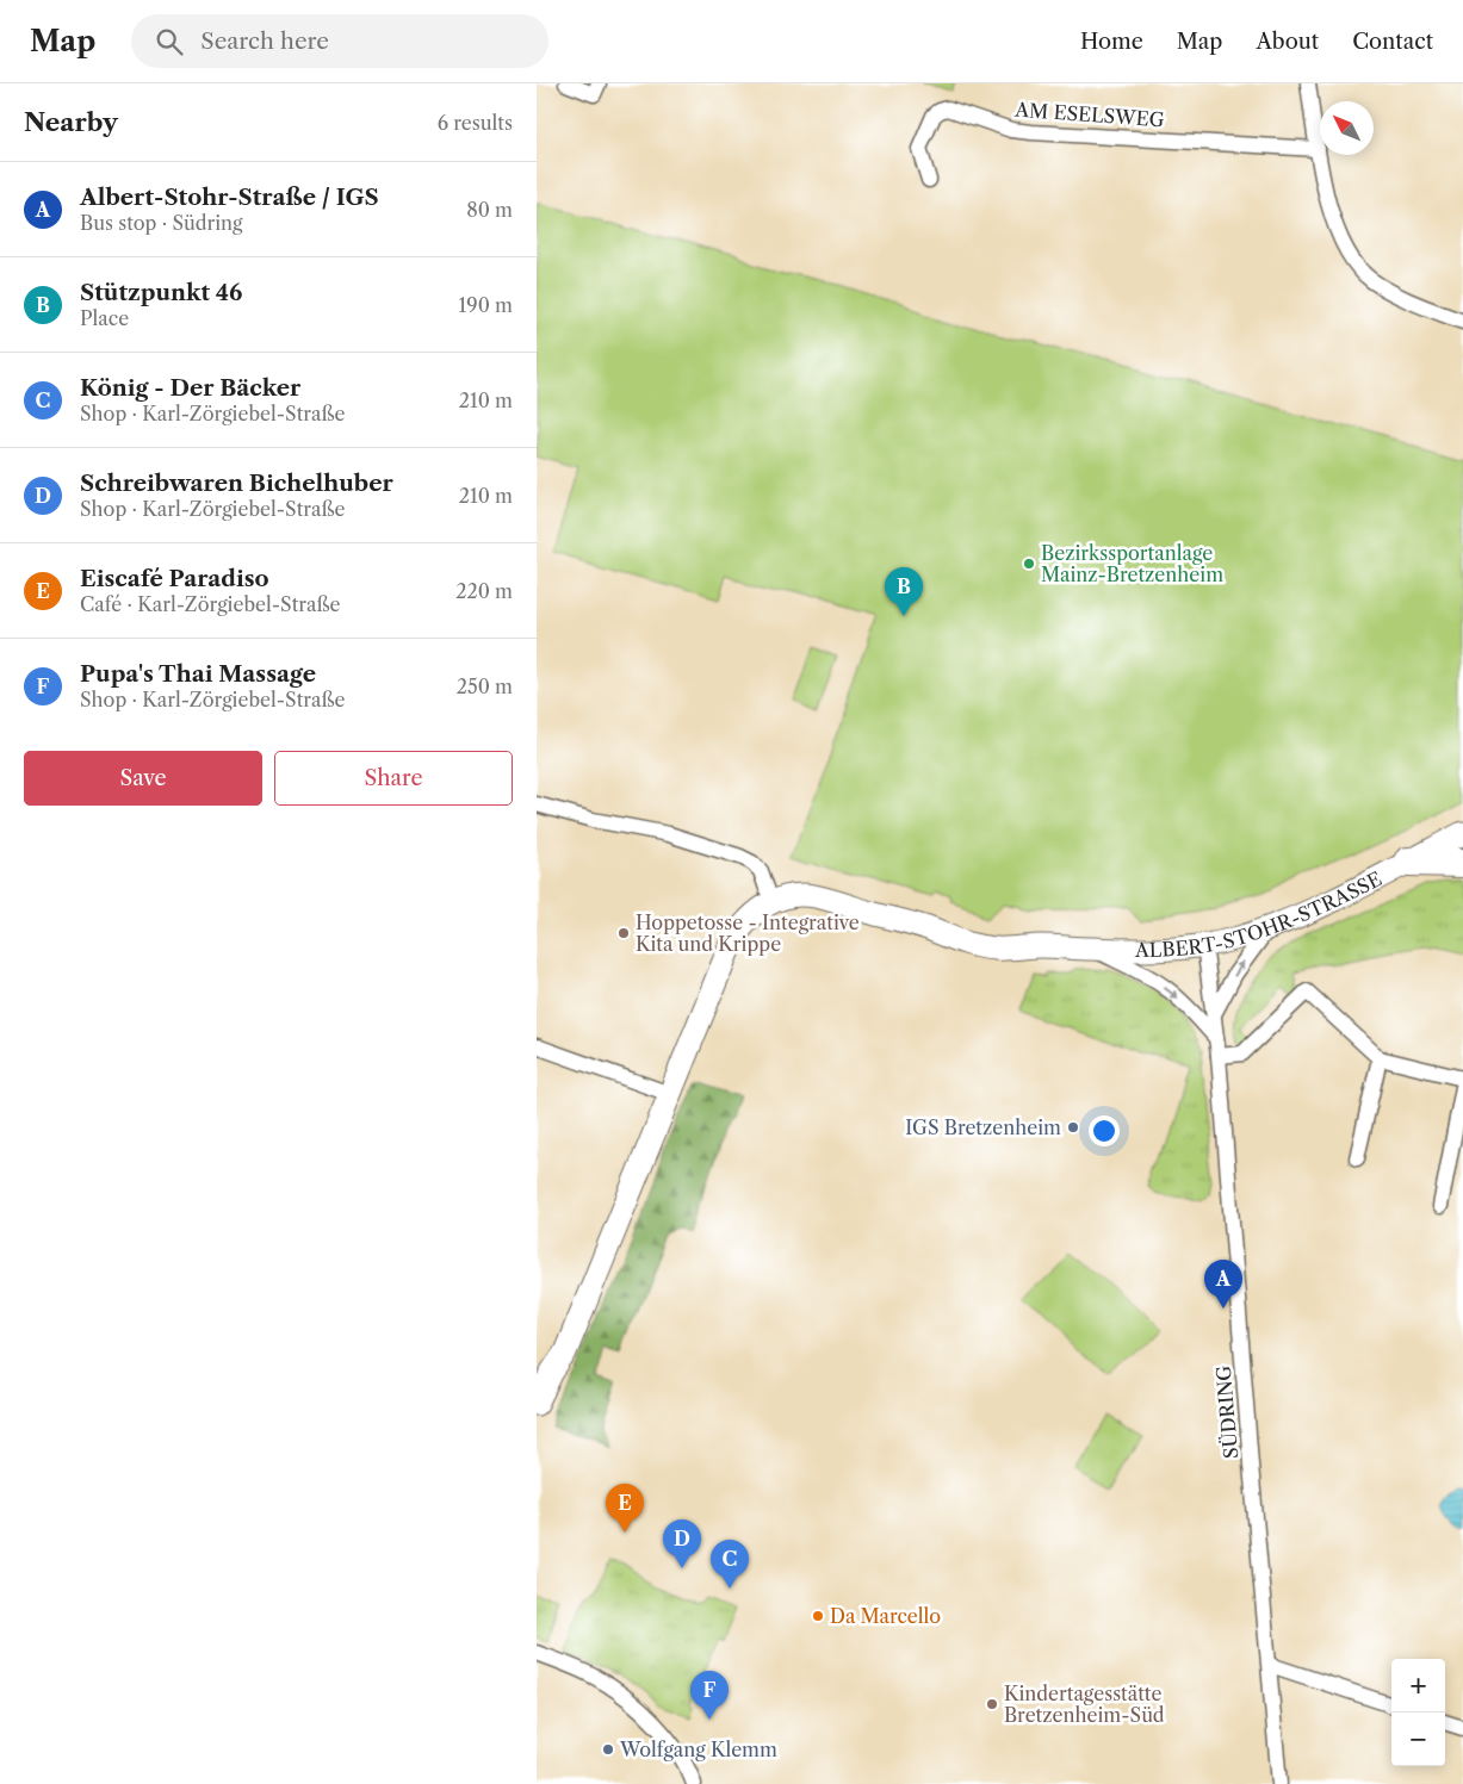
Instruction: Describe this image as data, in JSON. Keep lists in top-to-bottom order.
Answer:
{
  "streets": {
    "street": ["AM ESELSWEG", "ALBERT-STOHR-STRASSE", "SÜDRING"]
  },
  "crossings": [
    ["ALBERT-STOHR-STRASSE", "SÜDRING"]
  ],
  "places": [
    "Bezirkssportanlage Mainz-Bretzenheim",
    "Hoppetosse - Integrative Kita und Krippe",
    "IGS Bretzenheim",
    "Da Marcello",
    "Kindertagesstätte Bretzenheim-Süd",
    "Wolfgang Klemm"
  ],
  "north": "top left",
  "page": {
    "header": "Map",
    "search": "Search here",
    "nav": [
      "Home",
      "Map",
      "About",
      "Contact"
    ],
    "heading": ["Nearby", "6 results"],
    "list": [
      {
        "mark": "A",
        "name": "Albert-Stohr-Straße / IGS",
        "note": "Bus stop · Südring",
        "value": "80 m"
      },
      {
        "mark": "B",
        "name": "Stützpunkt 46",
        "note": "Place",
        "value": "190 m"
      },
      {
        "mark": "C",
        "name": "König - Der Bäcker",
        "note": "Shop · Karl-Zörgiebel-Straße",
        "value": "210 m"
      },
      {
        "mark": "D",
        "name": "Schreibwaren Bichelhuber",
        "note": "Shop · Karl-Zörgiebel-Straße",
        "value": "210 m"
      },
      {
        "mark": "E",
        "name": "Eiscafé Paradiso",
        "note": "Café · Karl-Zörgiebel-Straße",
        "value": "220 m"
      },
      {
        "mark": "F",
        "name": "Pupa's Thai Massage",
        "note": "Shop · Karl-Zörgiebel-Straße",
        "value": "250 m"
      }
    ],
    "pins": [
      "B",
      "A",
      "E",
      "D",
      "C",
      "F"
    ],
    "buttons": ["Save", "Share"],
    "map_buttons": ["+", "−"]
  }
}
